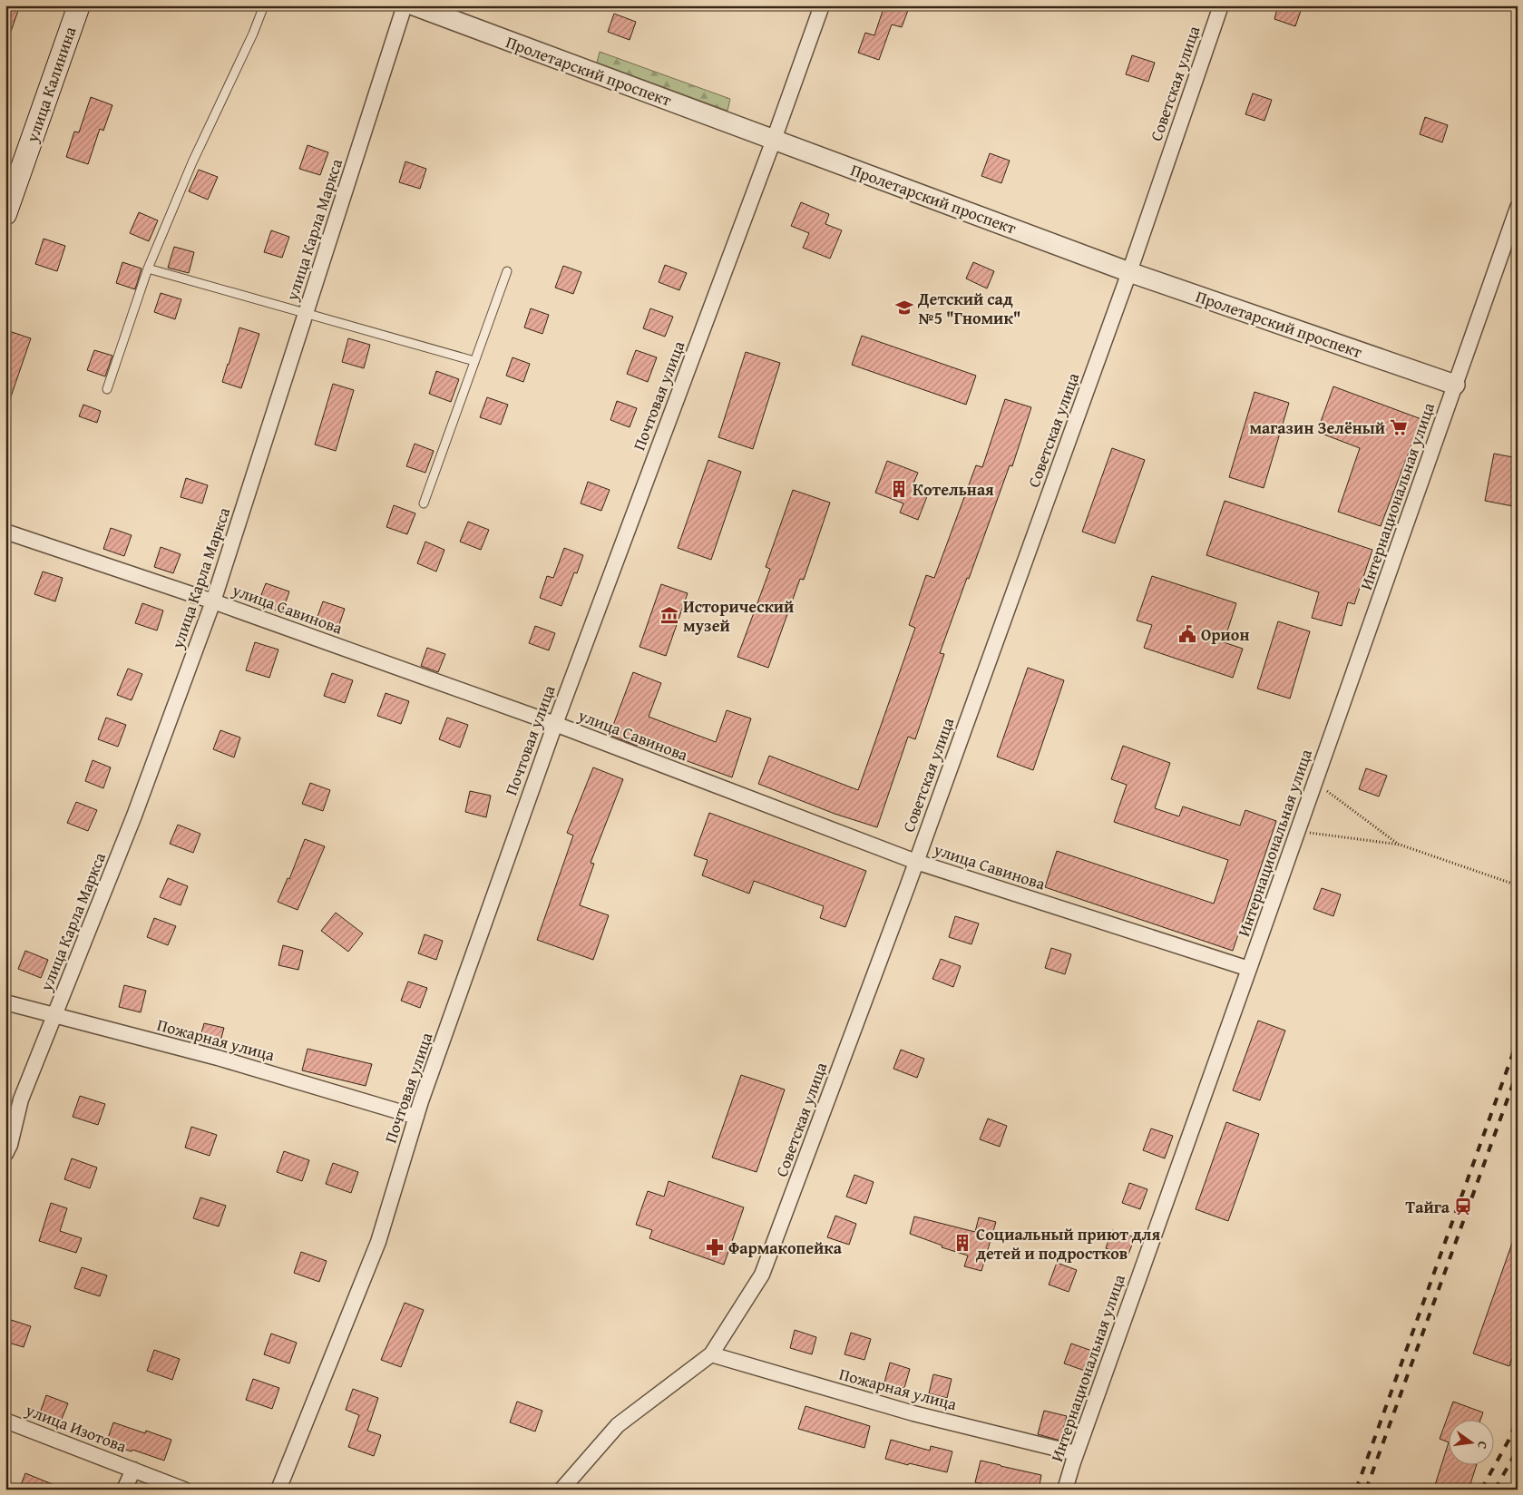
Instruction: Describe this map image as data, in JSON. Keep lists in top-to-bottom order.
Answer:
{
  "streets": {
    "main road": ["улица Калинина"],
    "street": [
      "Пролетарский проспект",
      "Советская улица",
      "улица Карла Маркса",
      "Почтовая улица",
      "Интернациональная улица",
      "улица Савинова",
      "Пожарная улица",
      "улица Изотова"
    ]
  },
  "crossings": [
    ["Пролетарский проспект", "Советская улица"],
    ["Пролетарский проспект", "Почтовая улица"],
    ["Пролетарский проспект", "Интернациональная улица"],
    ["Советская улица", "улица Савинова"],
    ["Советская улица", "Пожарная улица"],
    ["улица Карла Маркса", "улица Савинова"],
    ["улица Карла Маркса", "Пожарная улица"],
    ["Почтовая улица", "улица Савинова"],
    ["Почтовая улица", "Пожарная улица"],
    ["Интернациональная улица", "улица Савинова"],
    ["Интернациональная улица", "Пожарная улица"]
  ],
  "places": {
    "school or university": ["Детский сад №5 \"Гномик\""],
    "supermarket": ["магазин Зелёный"],
    "building": ["Котельная", "Социальный приют для детей и подростков"],
    "museum": ["Исторический музей"],
    "public building": ["Орион"],
    "station": ["Тайга"],
    "pharmacy": ["Фармакопейка"]
  },
  "north": "right"
}
